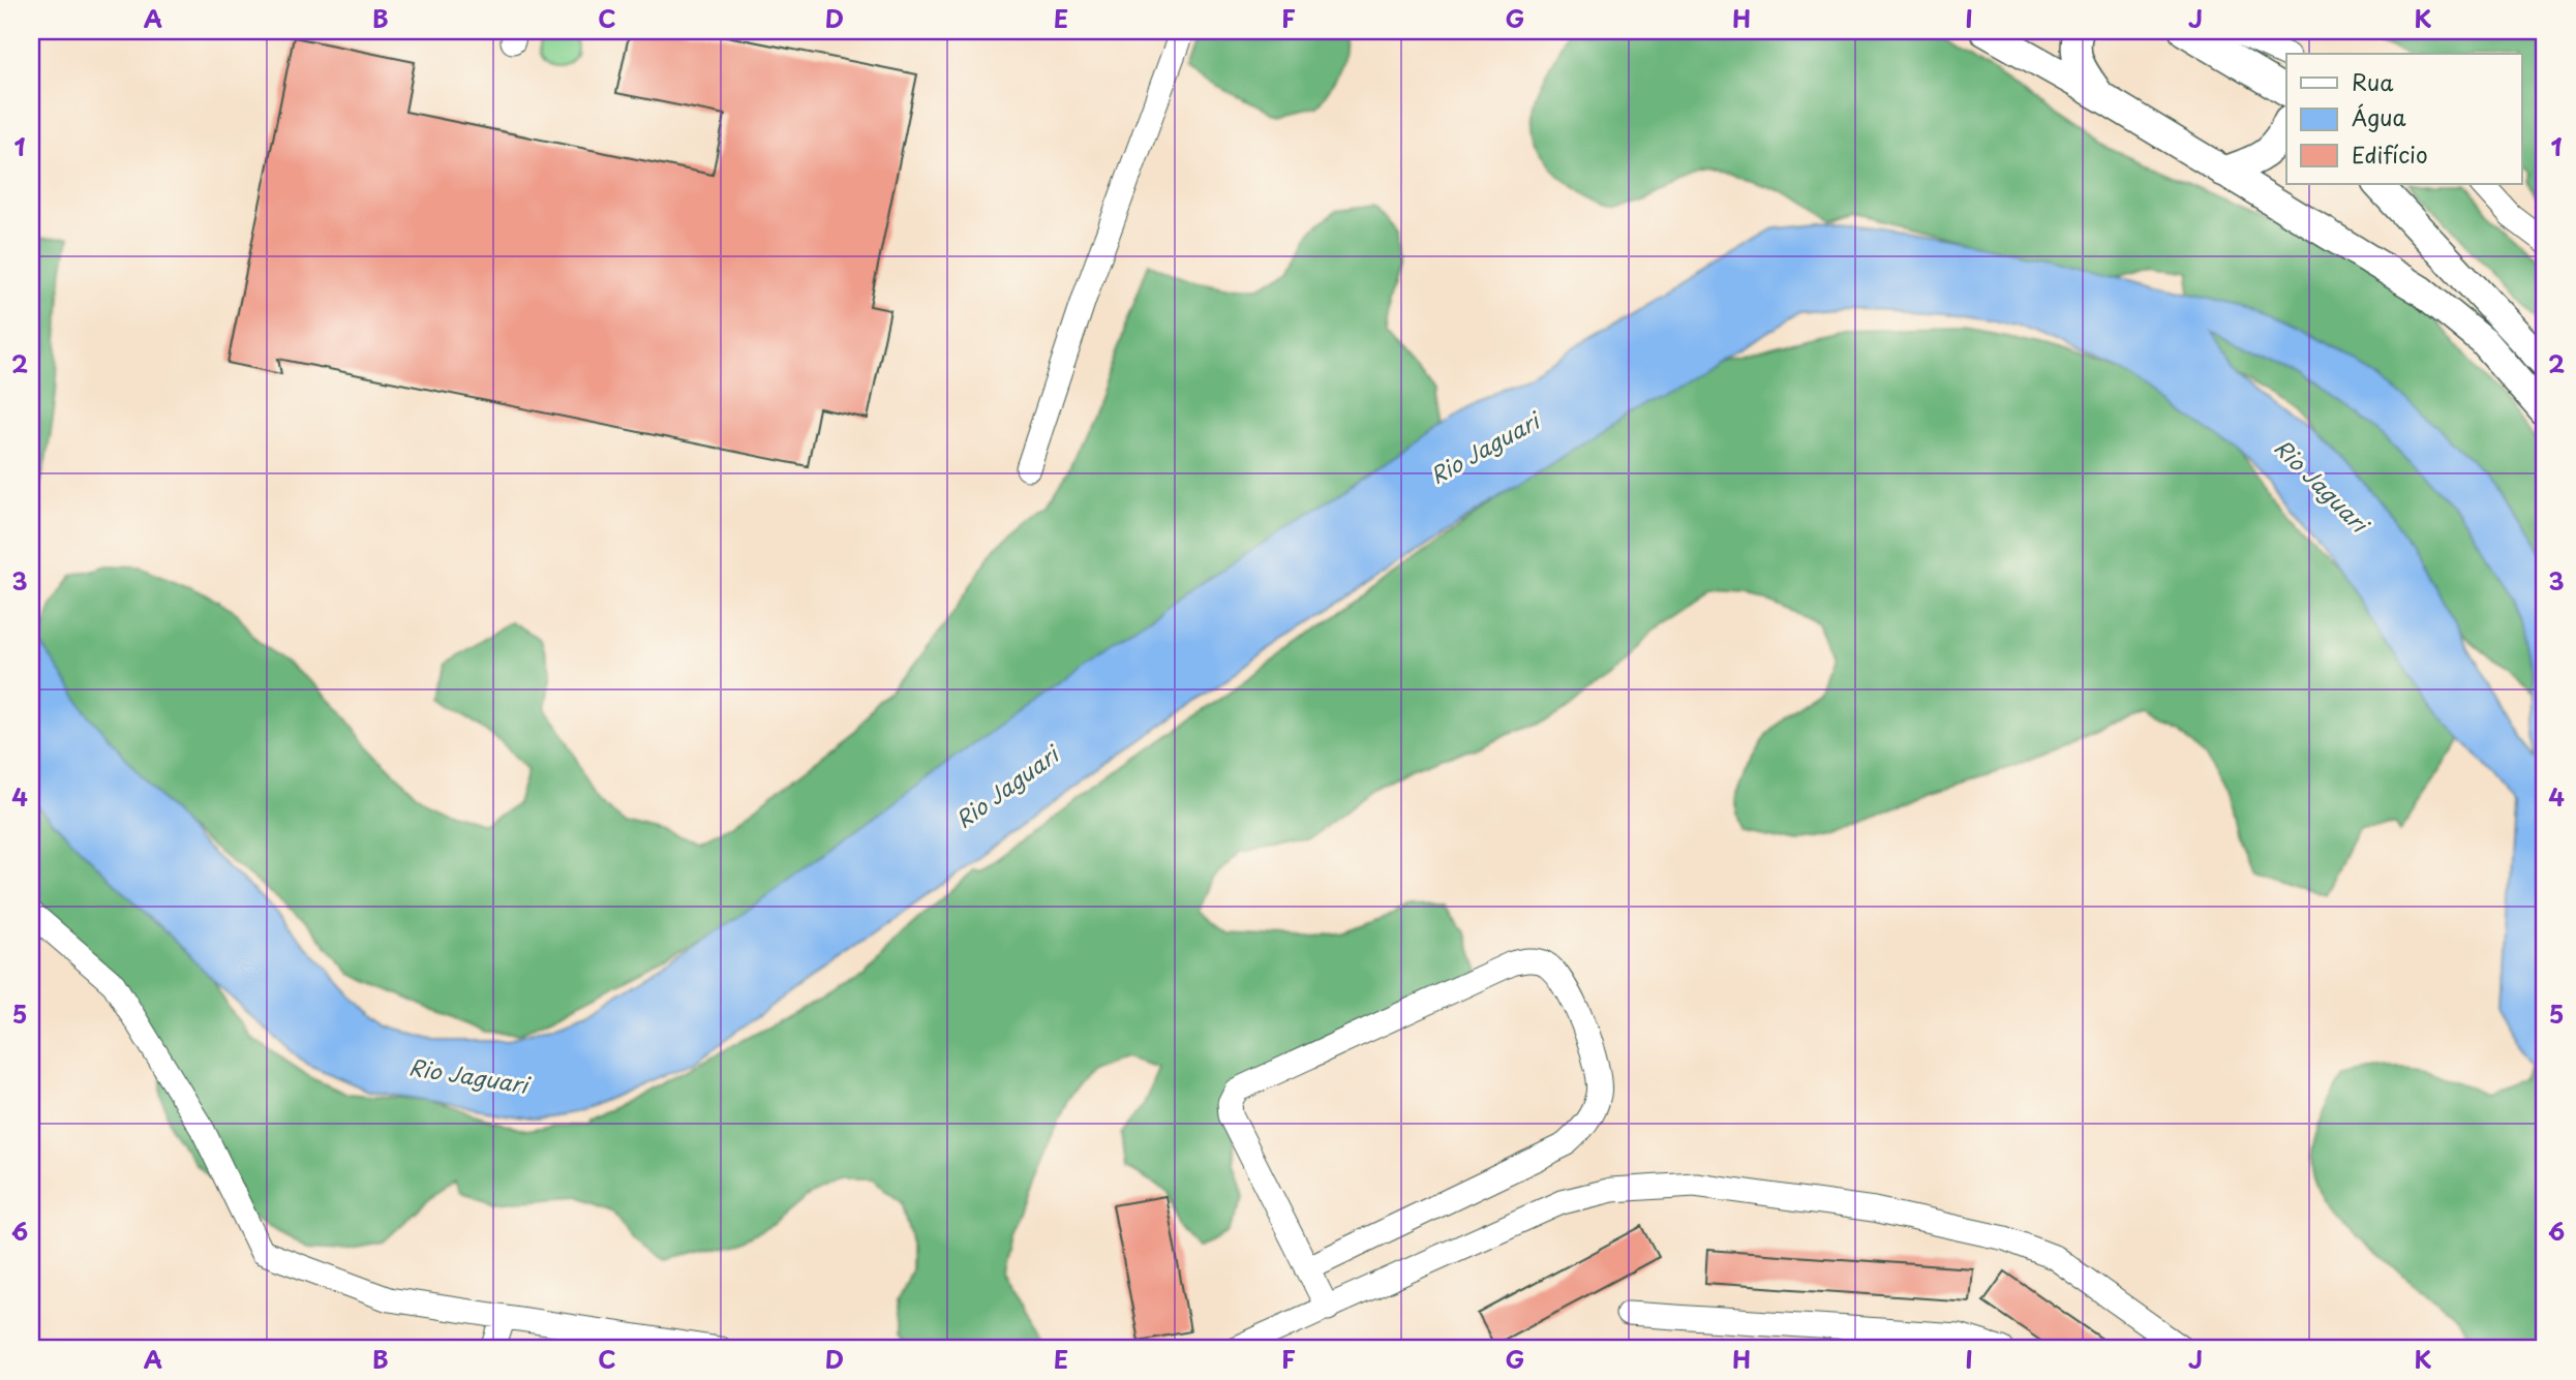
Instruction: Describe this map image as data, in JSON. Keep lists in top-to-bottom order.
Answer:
{
  "water": ["Rio Jaguari"],
  "legend": ["Rua", "Água", "Edifício"],
  "grid": {
    "columns": [
      "A",
      "B",
      "C",
      "D",
      "E",
      "F",
      "G",
      "H",
      "I",
      "J",
      "K"
    ],
    "rows": [
      "1",
      "2",
      "3",
      "4",
      "5",
      "6"
    ]
  }
}
